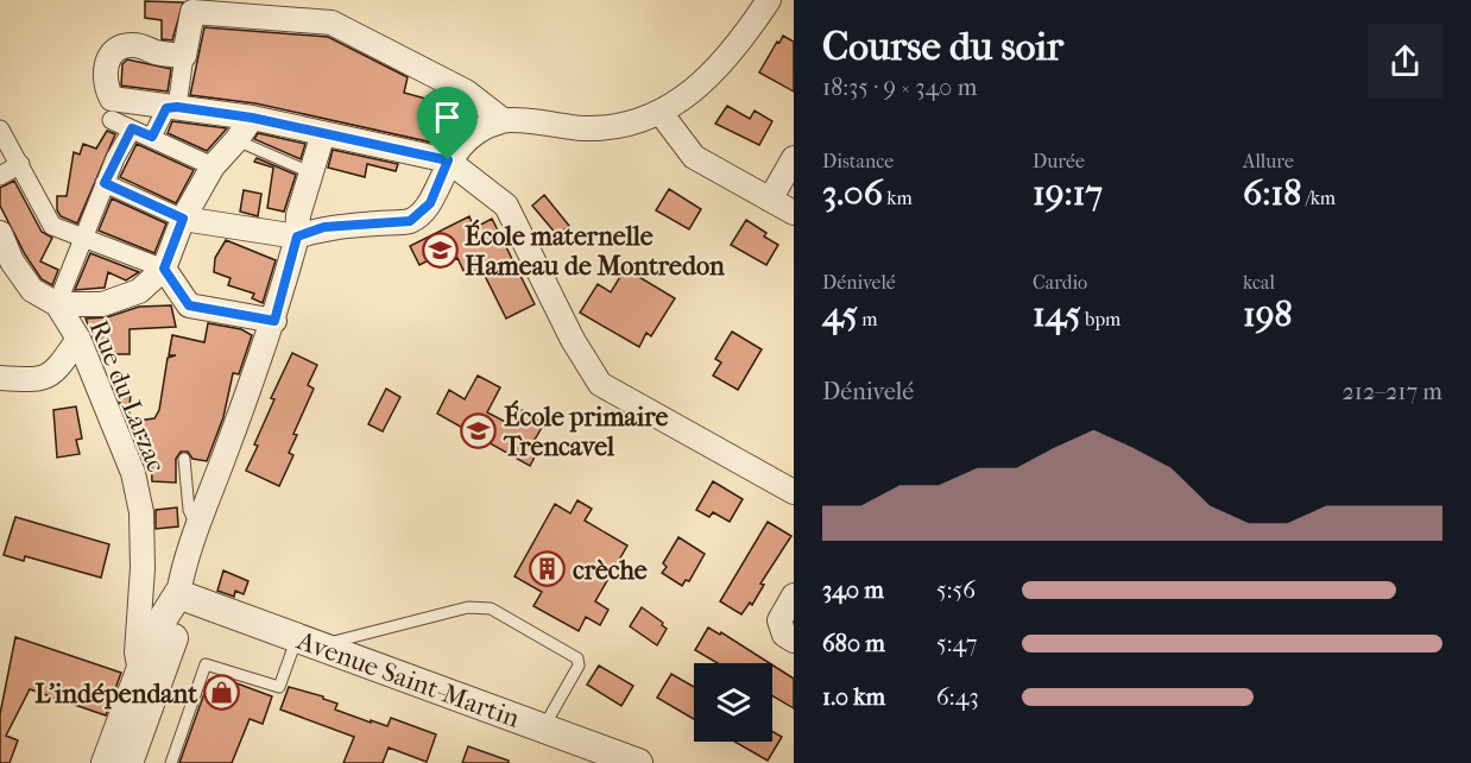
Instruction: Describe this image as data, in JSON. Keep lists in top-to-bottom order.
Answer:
{
  "streets": {
    "street": ["Rue du Larzac", "Avenue Saint-Martin"]
  },
  "places": {
    "school or university": ["École maternelle Hameau de Montredon", "École primaire Trencavel"],
    "building": ["crèche"],
    "shop": ["L'indépendant"]
  },
  "page": {
    "heading": ["Course du soir", "18:35 · 9 × 340 m"],
    "stats": [
      ["Distance", "3.06 km"],
      ["Durée", "19:17"],
      ["Allure", "6:18 /km"],
      ["Dénivelé", "45 m"],
      ["Cardio", "145 bpm"],
      ["kcal", "198"]
    ],
    "chart": ["Dénivelé", "212–217 m"],
    "list": [
      {
        "name": "340 m",
        "note": "5:56"
      },
      {
        "name": "680 m",
        "note": "5:47"
      },
      {
        "name": "1.0 km",
        "note": "6:43"
      }
    ]
  }
}
